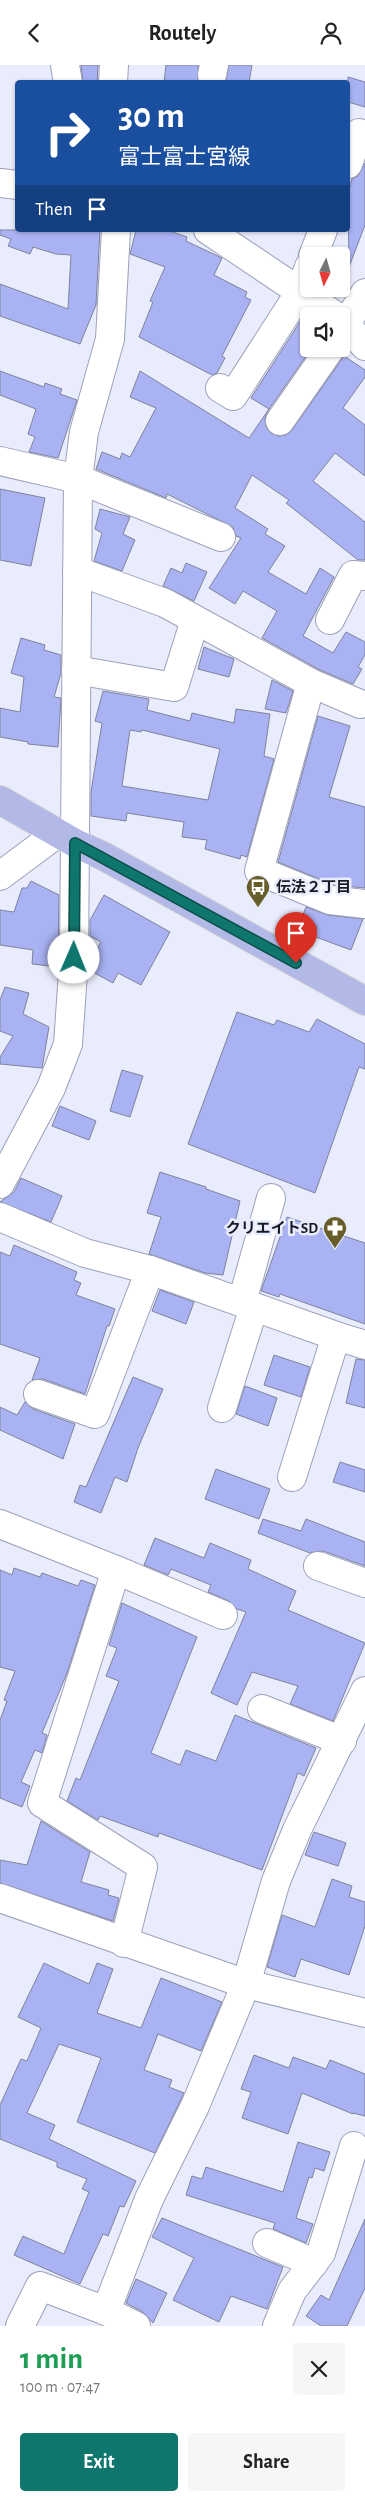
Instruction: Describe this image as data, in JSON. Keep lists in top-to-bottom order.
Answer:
{
  "places": {
    "bus stop": ["伝法２丁目"],
    "pharmacy": ["クリエイトSD"]
  },
  "north": "bottom",
  "page": {
    "header": "Routely",
    "turn": ["30 m", "富士富士宮線"],
    "then": "Then",
    "heading": ["1 min", "100 m · 07:47"],
    "buttons": ["Exit", "Share"]
  }
}
